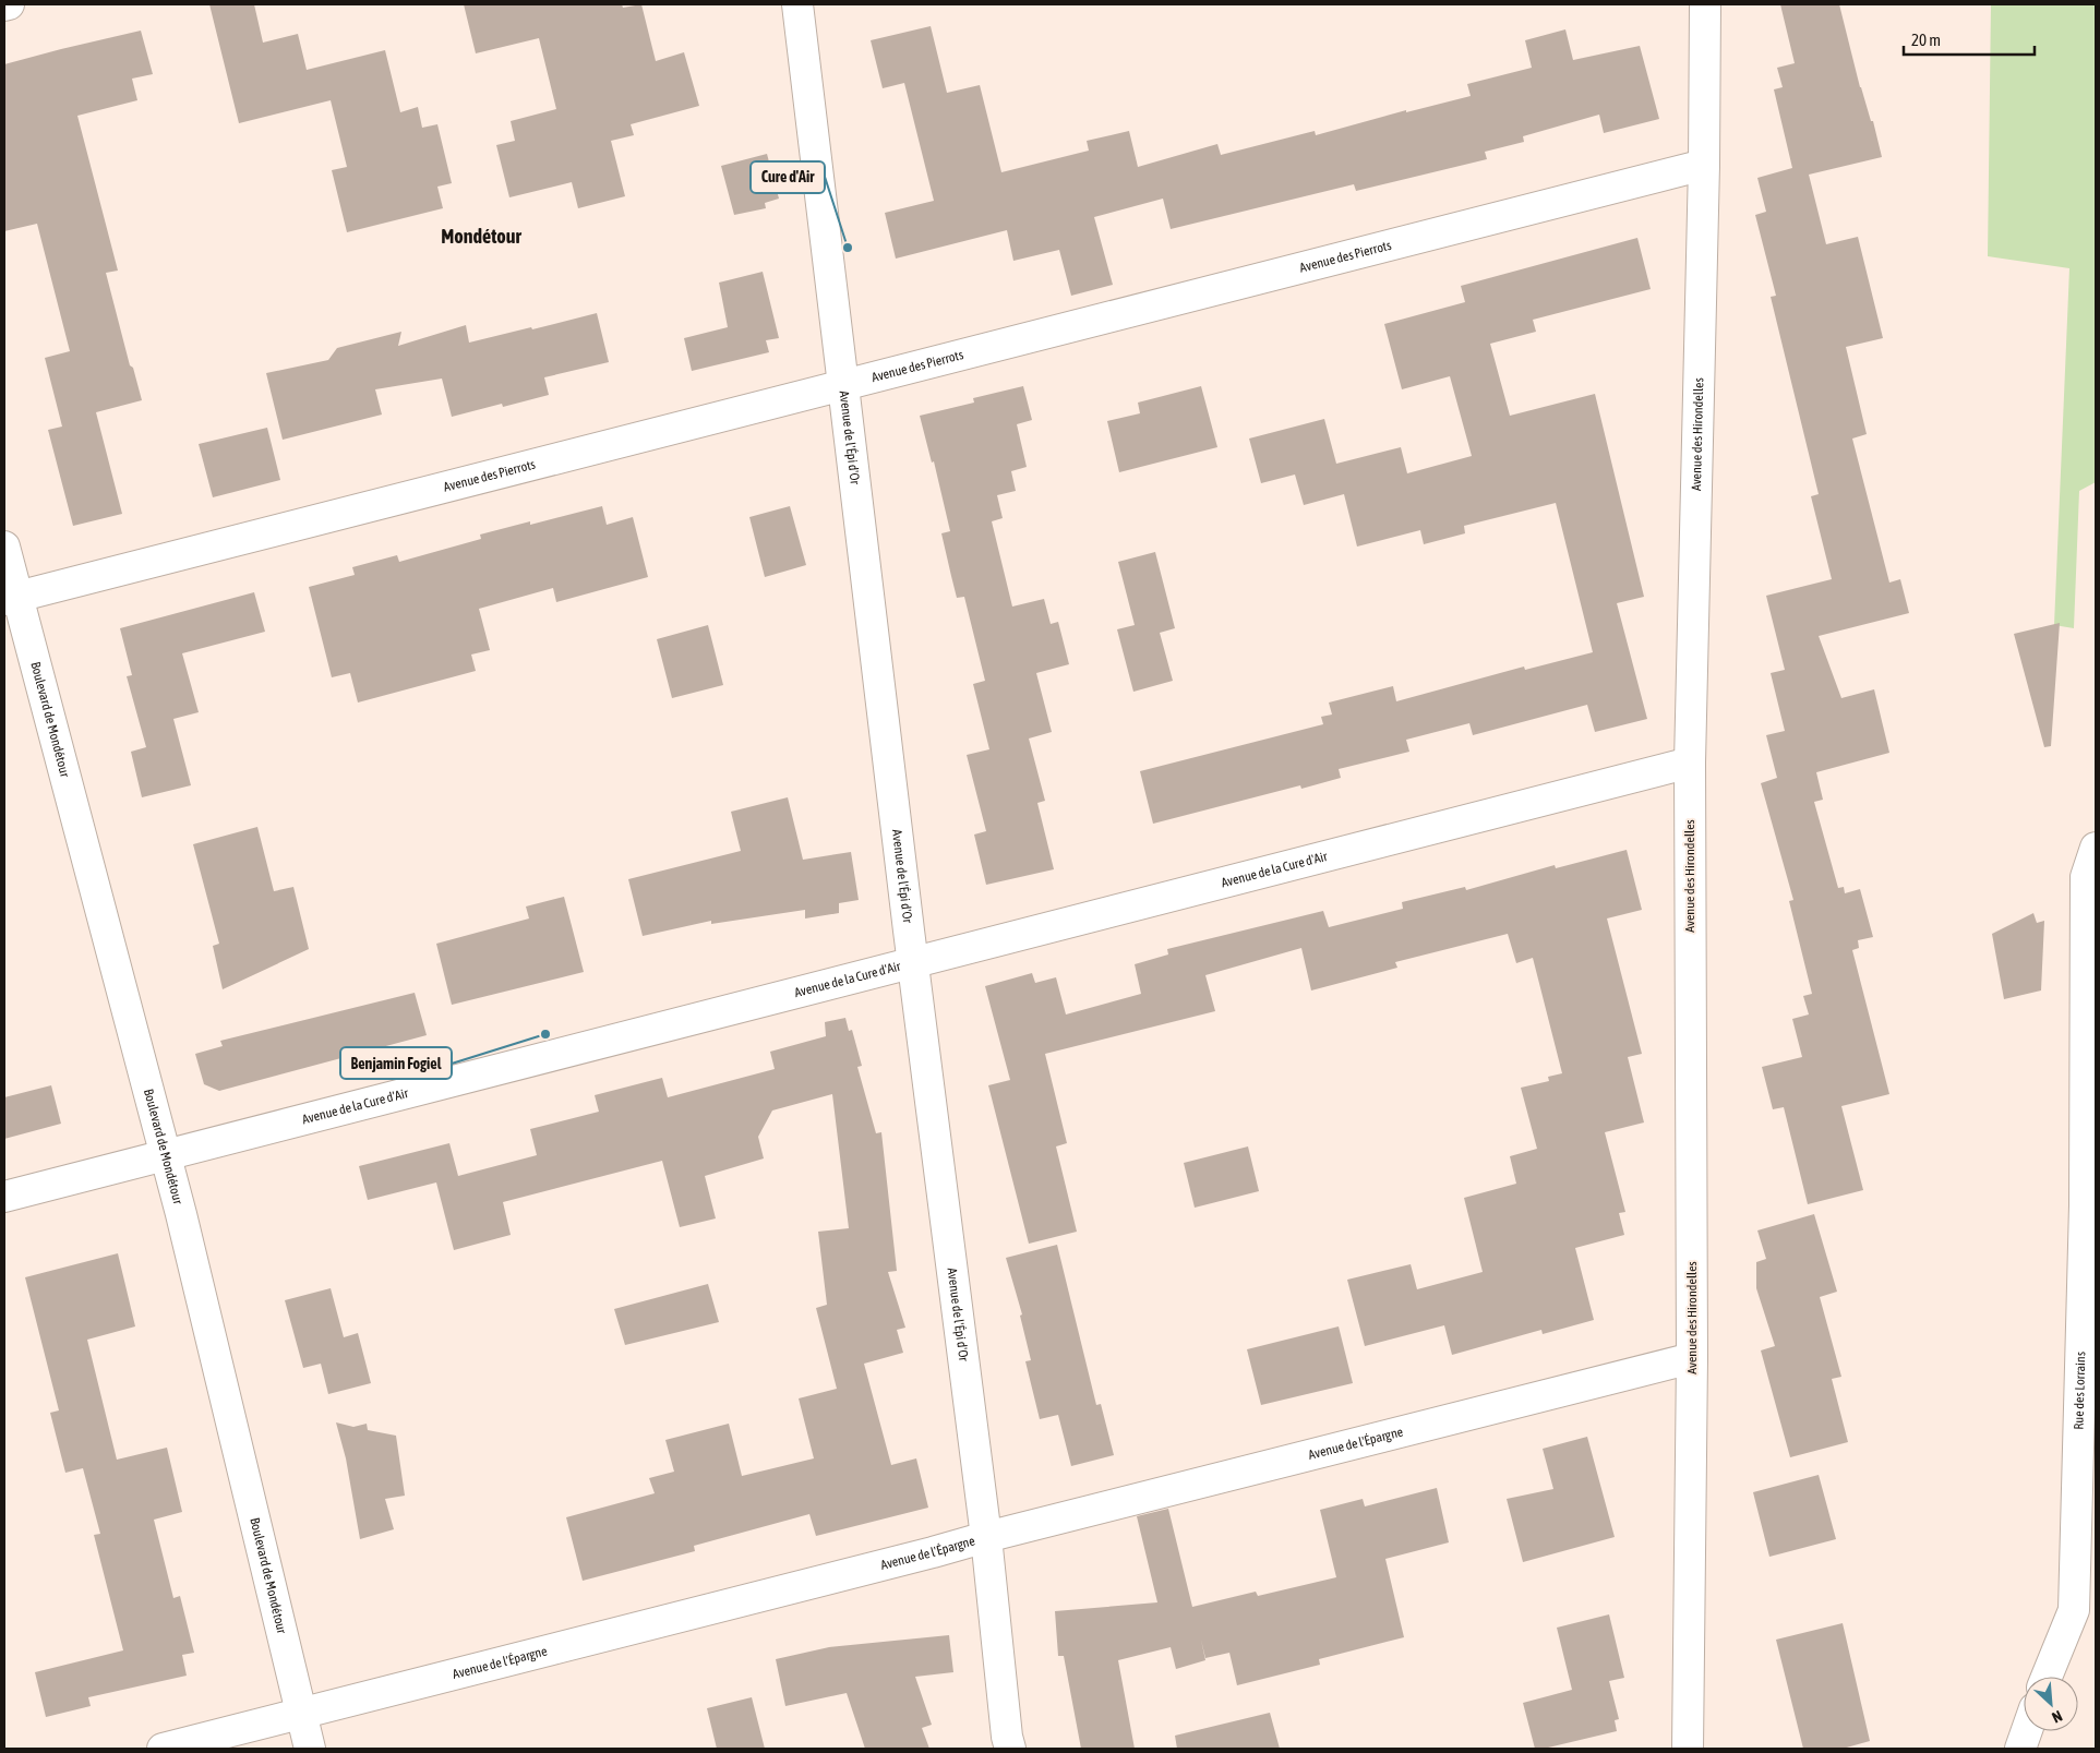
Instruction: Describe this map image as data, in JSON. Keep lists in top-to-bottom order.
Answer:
{
  "streets": {
    "street": [
      "Avenue des Pierrots",
      "Avenue des Hirondelles",
      "Avenue de l'Épi d'Or",
      "Boulevard de Mondétour",
      "Avenue de la Cure d'Air",
      "Rue des Lorrains",
      "Avenue de l'Épargne"
    ]
  },
  "crossings": [
    ["Avenue des Pierrots", "Avenue des Hirondelles"],
    ["Avenue des Pierrots", "Avenue de l'Épi d'Or"],
    ["Avenue des Pierrots", "Boulevard de Mondétour"],
    ["Avenue des Hirondelles", "Avenue de la Cure d'Air"],
    ["Avenue des Hirondelles", "Avenue de l'Épargne"],
    ["Avenue de l'Épi d'Or", "Avenue de la Cure d'Air"],
    ["Avenue de l'Épi d'Or", "Avenue de l'Épargne"],
    ["Boulevard de Mondétour", "Avenue de la Cure d'Air"],
    ["Boulevard de Mondétour", "Avenue de l'Épargne"]
  ],
  "districts": ["Mondétour"],
  "places": ["Cure d'Air", "Benjamin Fogiel"],
  "scale_bar": "20 m",
  "north": "bottom right"
}
